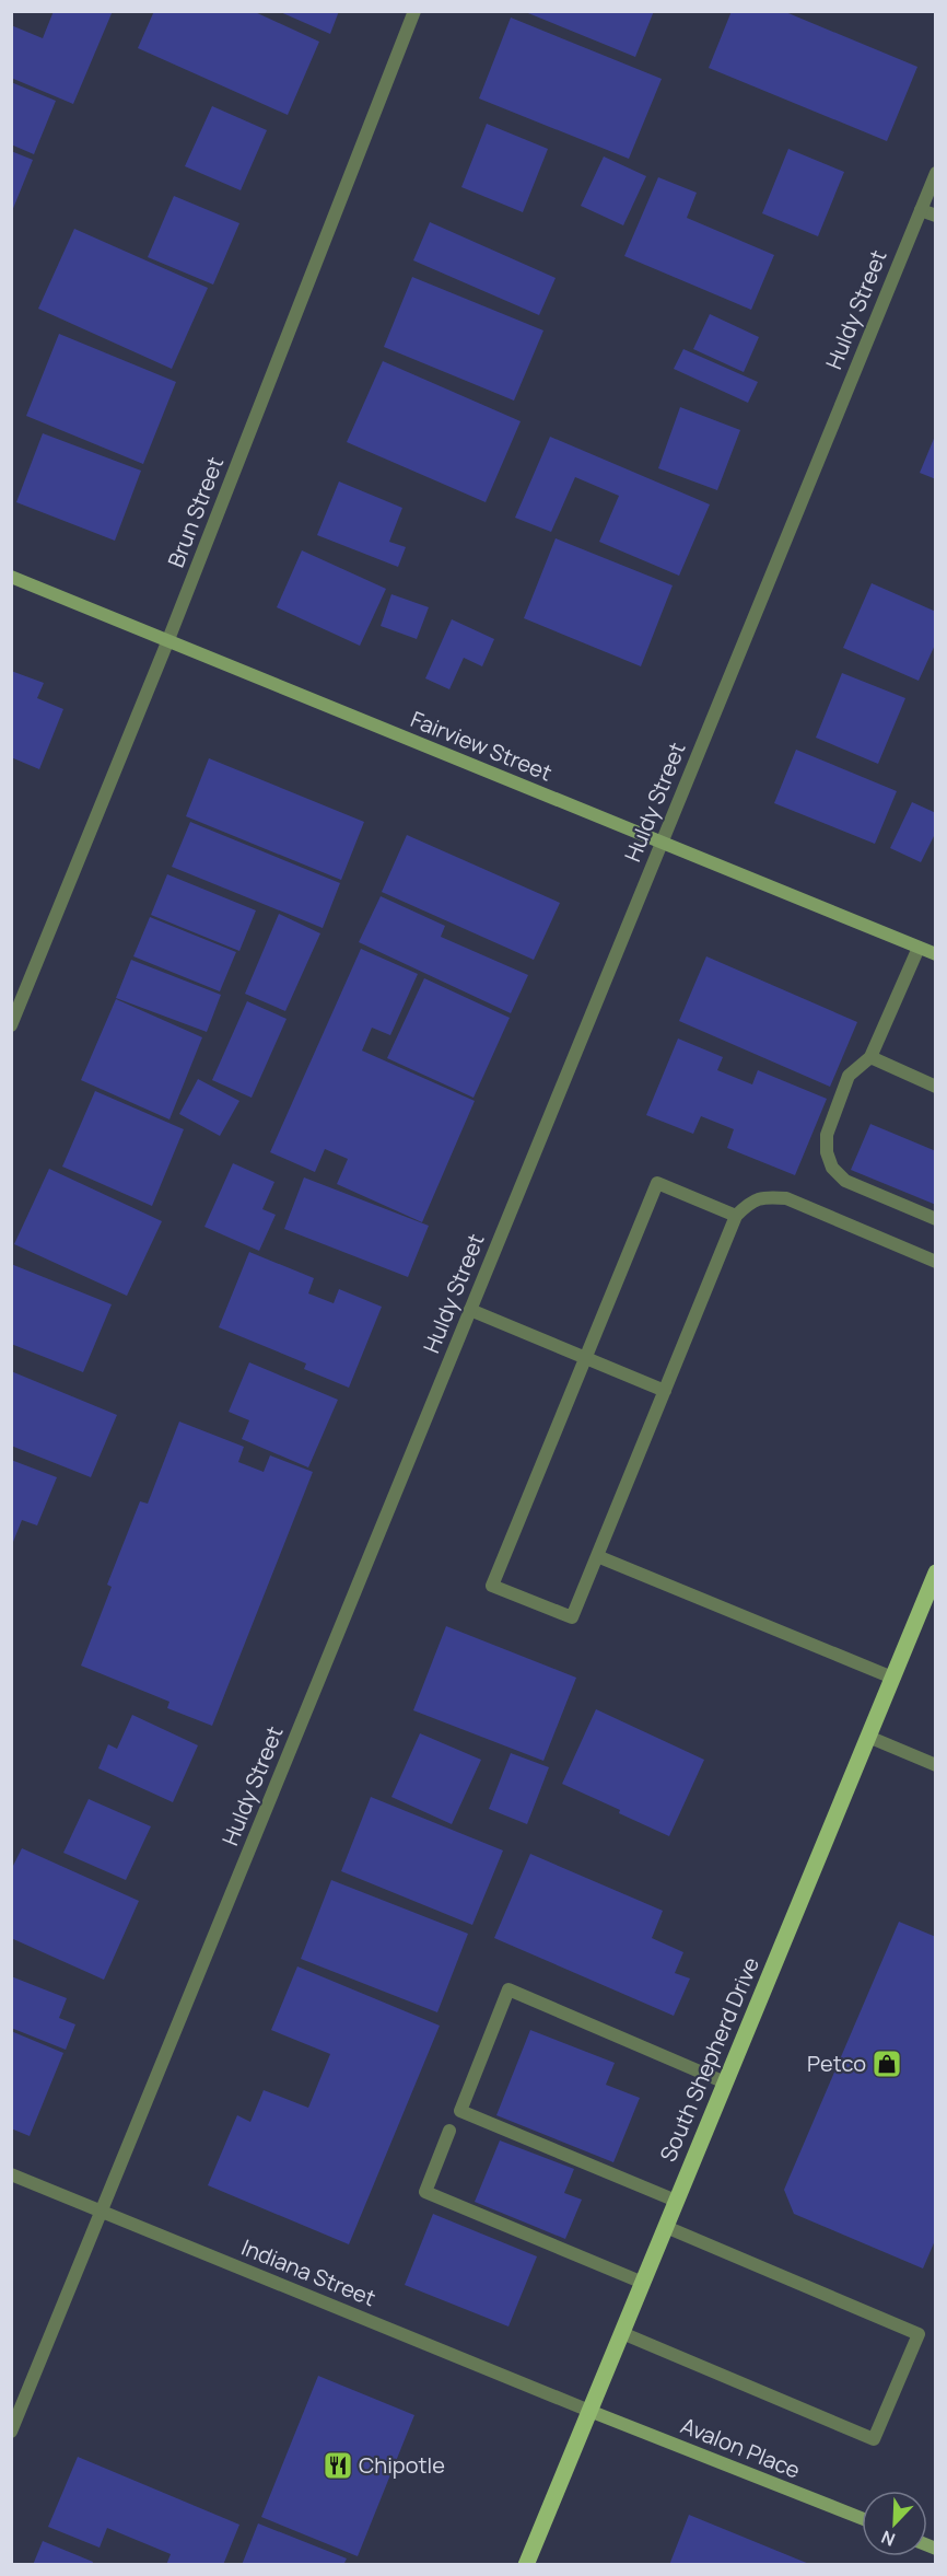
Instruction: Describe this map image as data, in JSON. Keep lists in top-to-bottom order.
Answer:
{
  "streets": {
    "main road": ["South Shepherd Drive"],
    "street": [
      "Huldy Street",
      "Brun Street",
      "Fairview Street",
      "Indiana Street",
      "Avalon Place"
    ]
  },
  "crossings": [
    ["Huldy Street", "Fairview Street"],
    ["Huldy Street", "Indiana Street"],
    ["Brun Street", "Fairview Street"],
    ["South Shepherd Drive", "Indiana Street"],
    ["South Shepherd Drive", "Avalon Place"],
    ["Indiana Street", "Avalon Place"]
  ],
  "places": {
    "shop": ["Petco"],
    "restaurant": ["Chipotle"]
  },
  "north": "bottom left"
}
